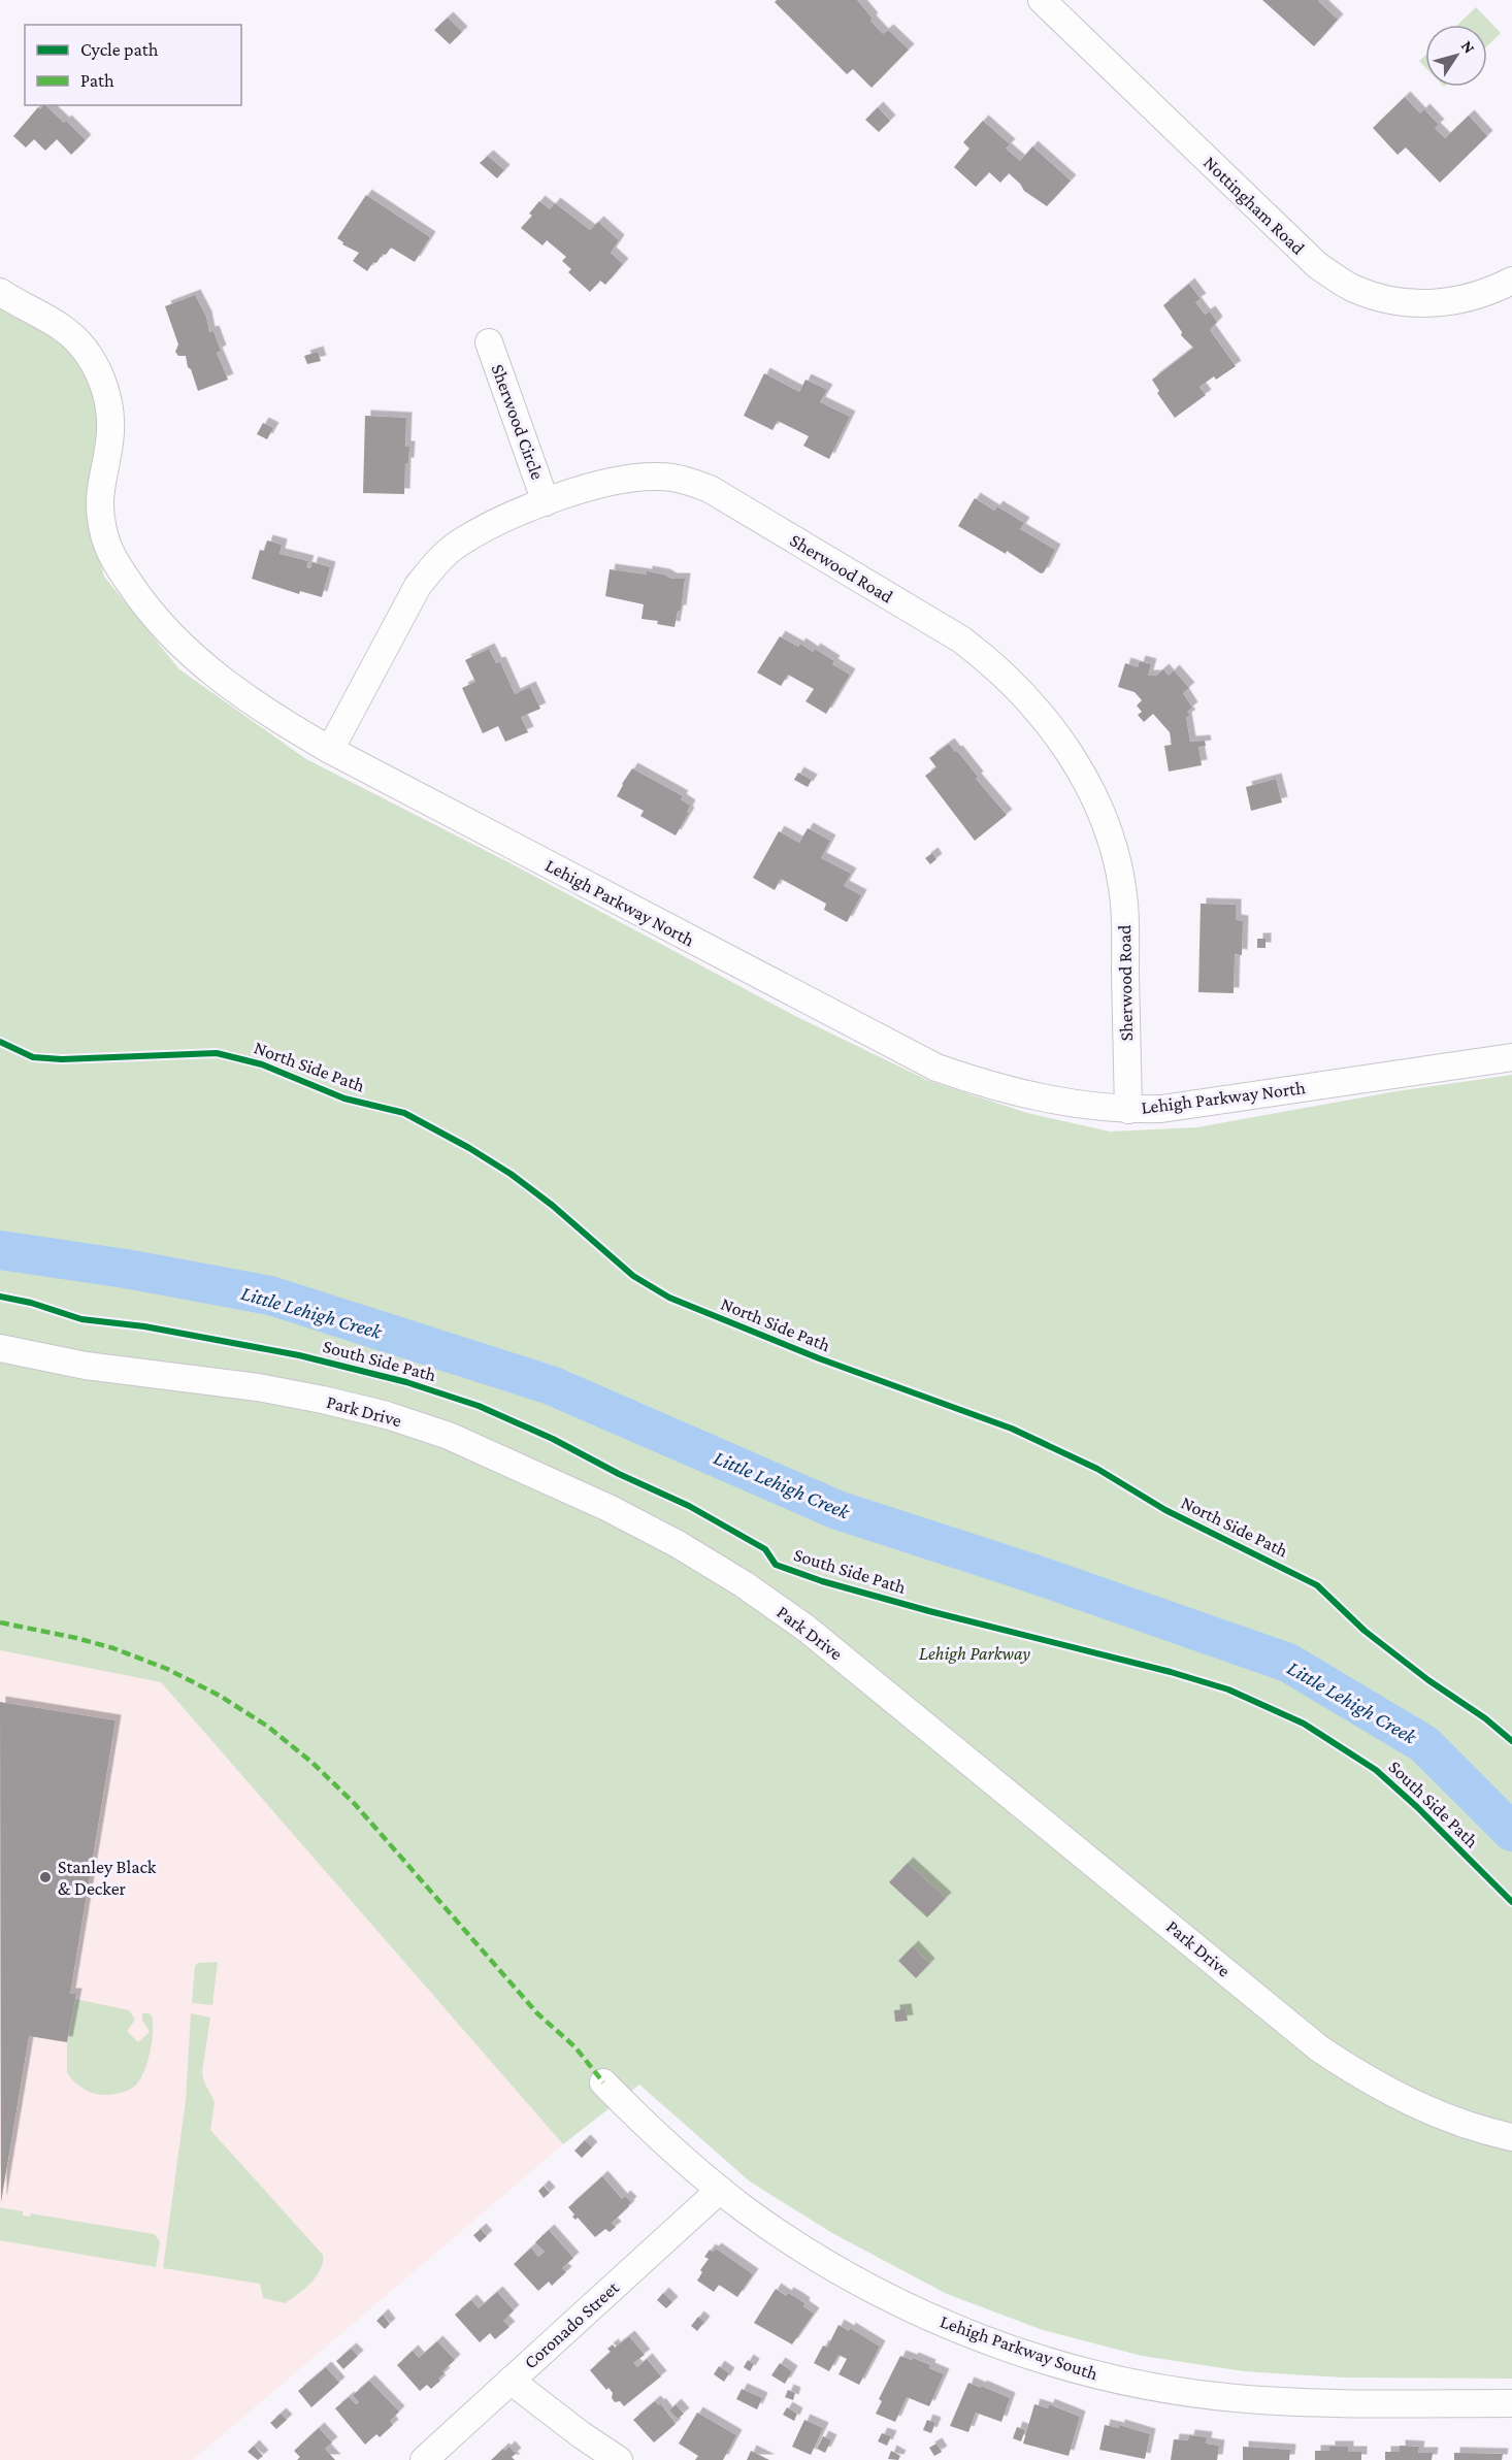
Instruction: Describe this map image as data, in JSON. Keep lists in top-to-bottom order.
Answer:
{
  "streets": {
    "street": [
      "Nottingham Road",
      "Sherwood Circle",
      "Sherwood Road",
      "Lehigh Parkway North",
      "Park Drive",
      "Coronado Street",
      "Lehigh Parkway South"
    ],
    "cycle path": ["North Side Path", "South Side Path"]
  },
  "crossings": [
    ["Sherwood Circle", "Sherwood Road"],
    ["Sherwood Road", "Lehigh Parkway North"],
    ["Coronado Street", "Lehigh Parkway South"]
  ],
  "water": ["Little Lehigh Creek"],
  "parks": ["Lehigh Parkway"],
  "places": ["Stanley Black & Decker"],
  "legend": ["Cycle path", "Path"],
  "north": "top right"
}
